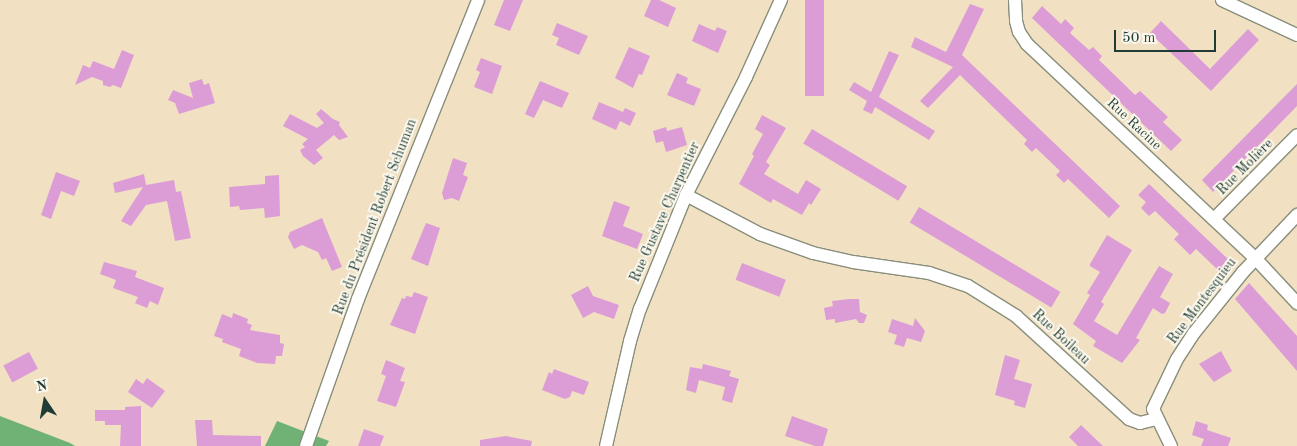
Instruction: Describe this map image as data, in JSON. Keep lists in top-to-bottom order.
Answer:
{
  "streets": {
    "street": [
      "Rue Racine",
      "Rue Molière",
      "Rue Gustave Charpentier",
      "Rue du Président Robert Schuman",
      "Rue Montesquieu",
      "Rue Boileau"
    ]
  },
  "crossings": [
    ["Rue Racine", "Rue Molière"],
    ["Rue Racine", "Rue Montesquieu"],
    ["Rue Gustave Charpentier", "Rue Boileau"],
    ["Rue Montesquieu", "Rue Boileau"]
  ],
  "scale_bar": "50 m",
  "north": "top"
}
